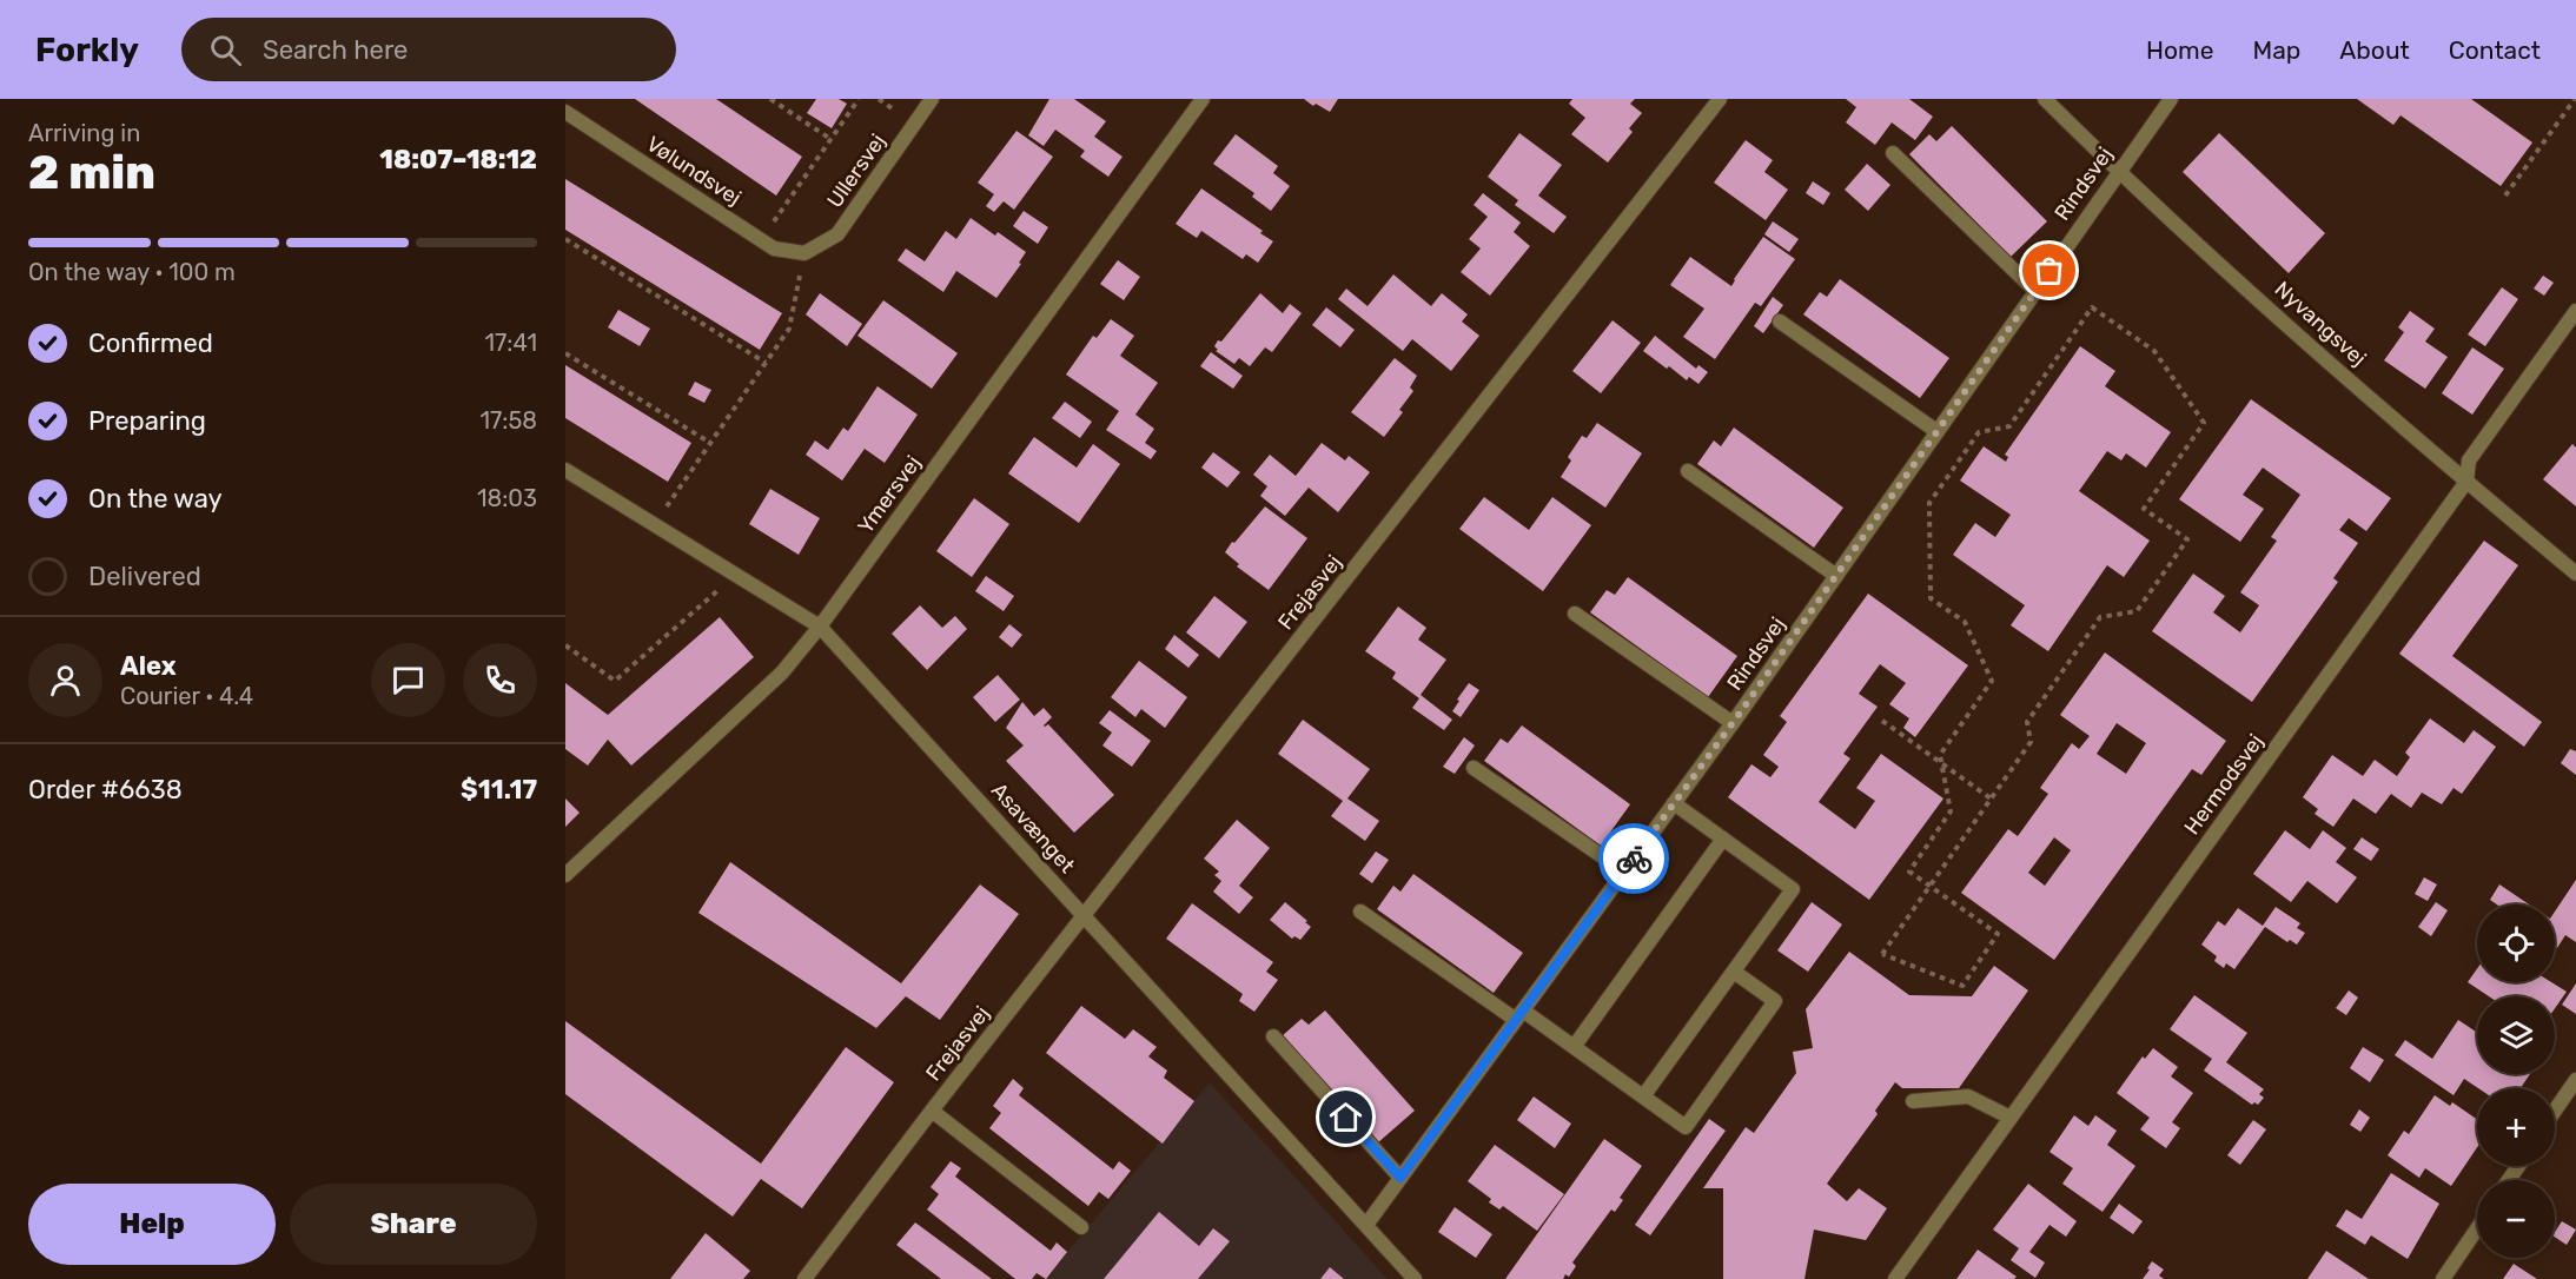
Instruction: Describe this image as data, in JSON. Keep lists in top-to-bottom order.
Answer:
{
  "streets": {
    "street": [
      "Vølundsvej",
      "Ullersvej",
      "Rindsvej",
      "Nyvangsvej",
      "Ymersvej",
      "Frejasvej",
      "Hermodsvej",
      "Asavænget"
    ]
  },
  "crossings": [
    ["Vølundsvej", "Ullersvej"],
    ["Rindsvej", "Nyvangsvej"],
    ["Rindsvej", "Asavænget"],
    ["Nyvangsvej", "Hermodsvej"],
    ["Ymersvej", "Asavænget"],
    ["Frejasvej", "Asavænget"]
  ],
  "page": {
    "header": "Forkly",
    "search": "Search here",
    "nav": [
      "Home",
      "Map",
      "About",
      "Contact"
    ],
    "heading": ["2 min", "Arriving in", "18:07–18:12"],
    "panel": [
      "Alex",
      "Courier · 4.4",
      "Order #6638",
      "$11.17"
    ],
    "bar": "On the way · 100 m",
    "list": [
      ["Confirmed", "17:41"],
      ["Preparing", "17:58"],
      ["On the way", "18:03"],
      "Delivered"
    ],
    "map_buttons": ["+", "−"],
    "buttons": ["Help", "Share"]
  }
}
